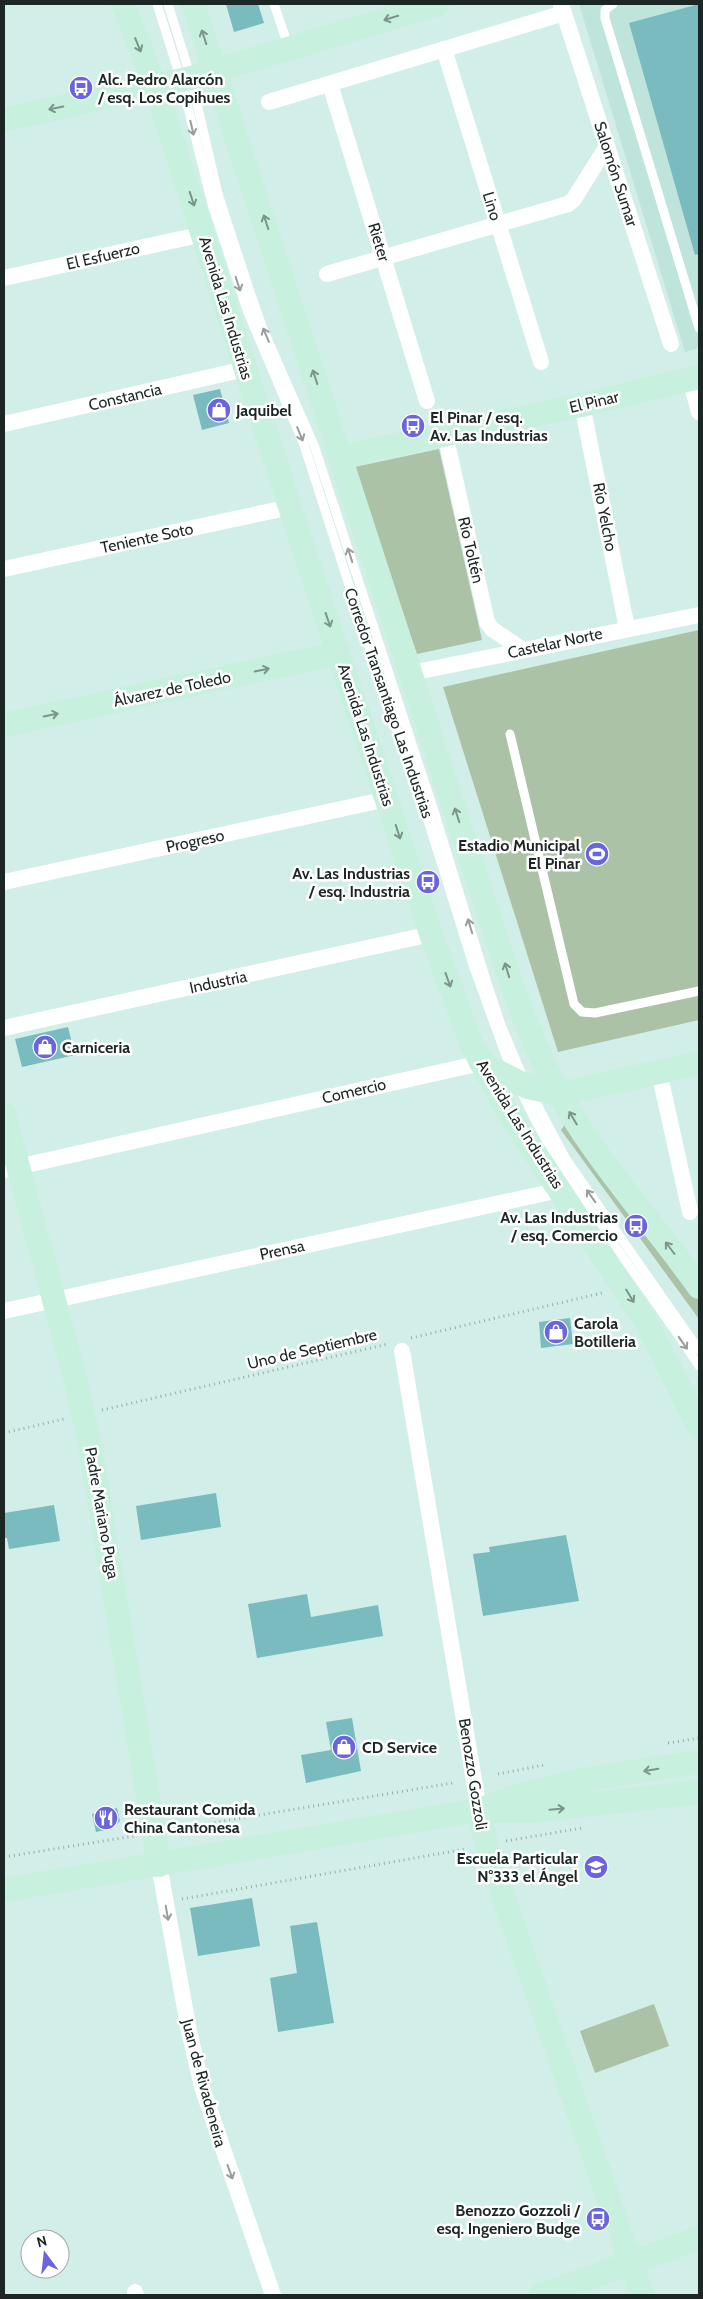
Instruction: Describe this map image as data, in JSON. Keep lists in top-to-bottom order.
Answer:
{
  "streets": {
    "main road": [
      "Avenida Las Industrias",
      "El Pinar",
      "Álvarez de Toledo",
      "Padre Mariano Puga",
      "Benozzo Gozzoli"
    ],
    "street": [
      "Salomón Sumar",
      "Lino",
      "Rieter",
      "El Esfuerzo",
      "Constancia",
      "Río Yelcho",
      "Teniente Soto",
      "Río Toltén",
      "Castelar Norte",
      "Progreso",
      "Industria",
      "Comercio",
      "Prensa",
      "Juan de Rivadeneira"
    ],
    "lane": ["Corredor Transantiago Las Industrias"],
    "path": ["Uno de Septiembre"]
  },
  "crossings": [
    ["El Esfuerzo", "Avenida Las Industrias"],
    ["Avenida Las Industrias", "Constancia"],
    ["Avenida Las Industrias", "Teniente Soto"],
    ["Avenida Las Industrias", "Álvarez de Toledo"],
    ["Avenida Las Industrias", "Progreso"],
    ["Avenida Las Industrias", "Industria"],
    ["Avenida Las Industrias", "Comercio"],
    ["Avenida Las Industrias", "Prensa"],
    ["Avenida Las Industrias", "Uno de Septiembre"],
    ["El Pinar", "Río Yelcho"],
    ["El Pinar", "Río Toltén"],
    ["Río Yelcho", "Castelar Norte"],
    ["Río Toltén", "Castelar Norte"],
    ["Comercio", "Padre Mariano Puga"],
    ["Prensa", "Padre Mariano Puga"],
    ["Uno de Septiembre", "Padre Mariano Puga"],
    ["Uno de Septiembre", "Benozzo Gozzoli"],
    ["Padre Mariano Puga", "Juan de Rivadeneira"]
  ],
  "one_way": ["Álvarez de Toledo", "Juan de Rivadeneira"],
  "places": {
    "bus stop": [
      "Alc. Pedro Alarcón / esq. Los Copihues",
      "El Pinar / esq. Av. Las Industrias",
      "Av. Las Industrias / esq. Industria",
      "Av. Las Industrias / esq. Comercio",
      "Benozzo Gozzoli / esq. Ingeniero Budge"
    ],
    "shop": [
      "Jaquibel",
      "Carniceria",
      "Carola Botilleria",
      "CD Service"
    ],
    "sports": ["Estadio Municipal El Pinar"],
    "restaurant": ["Restaurant Comida China Cantonesa"],
    "school or university": ["Escuela Particular N°333 el Ángel"]
  },
  "north": "top"
}
